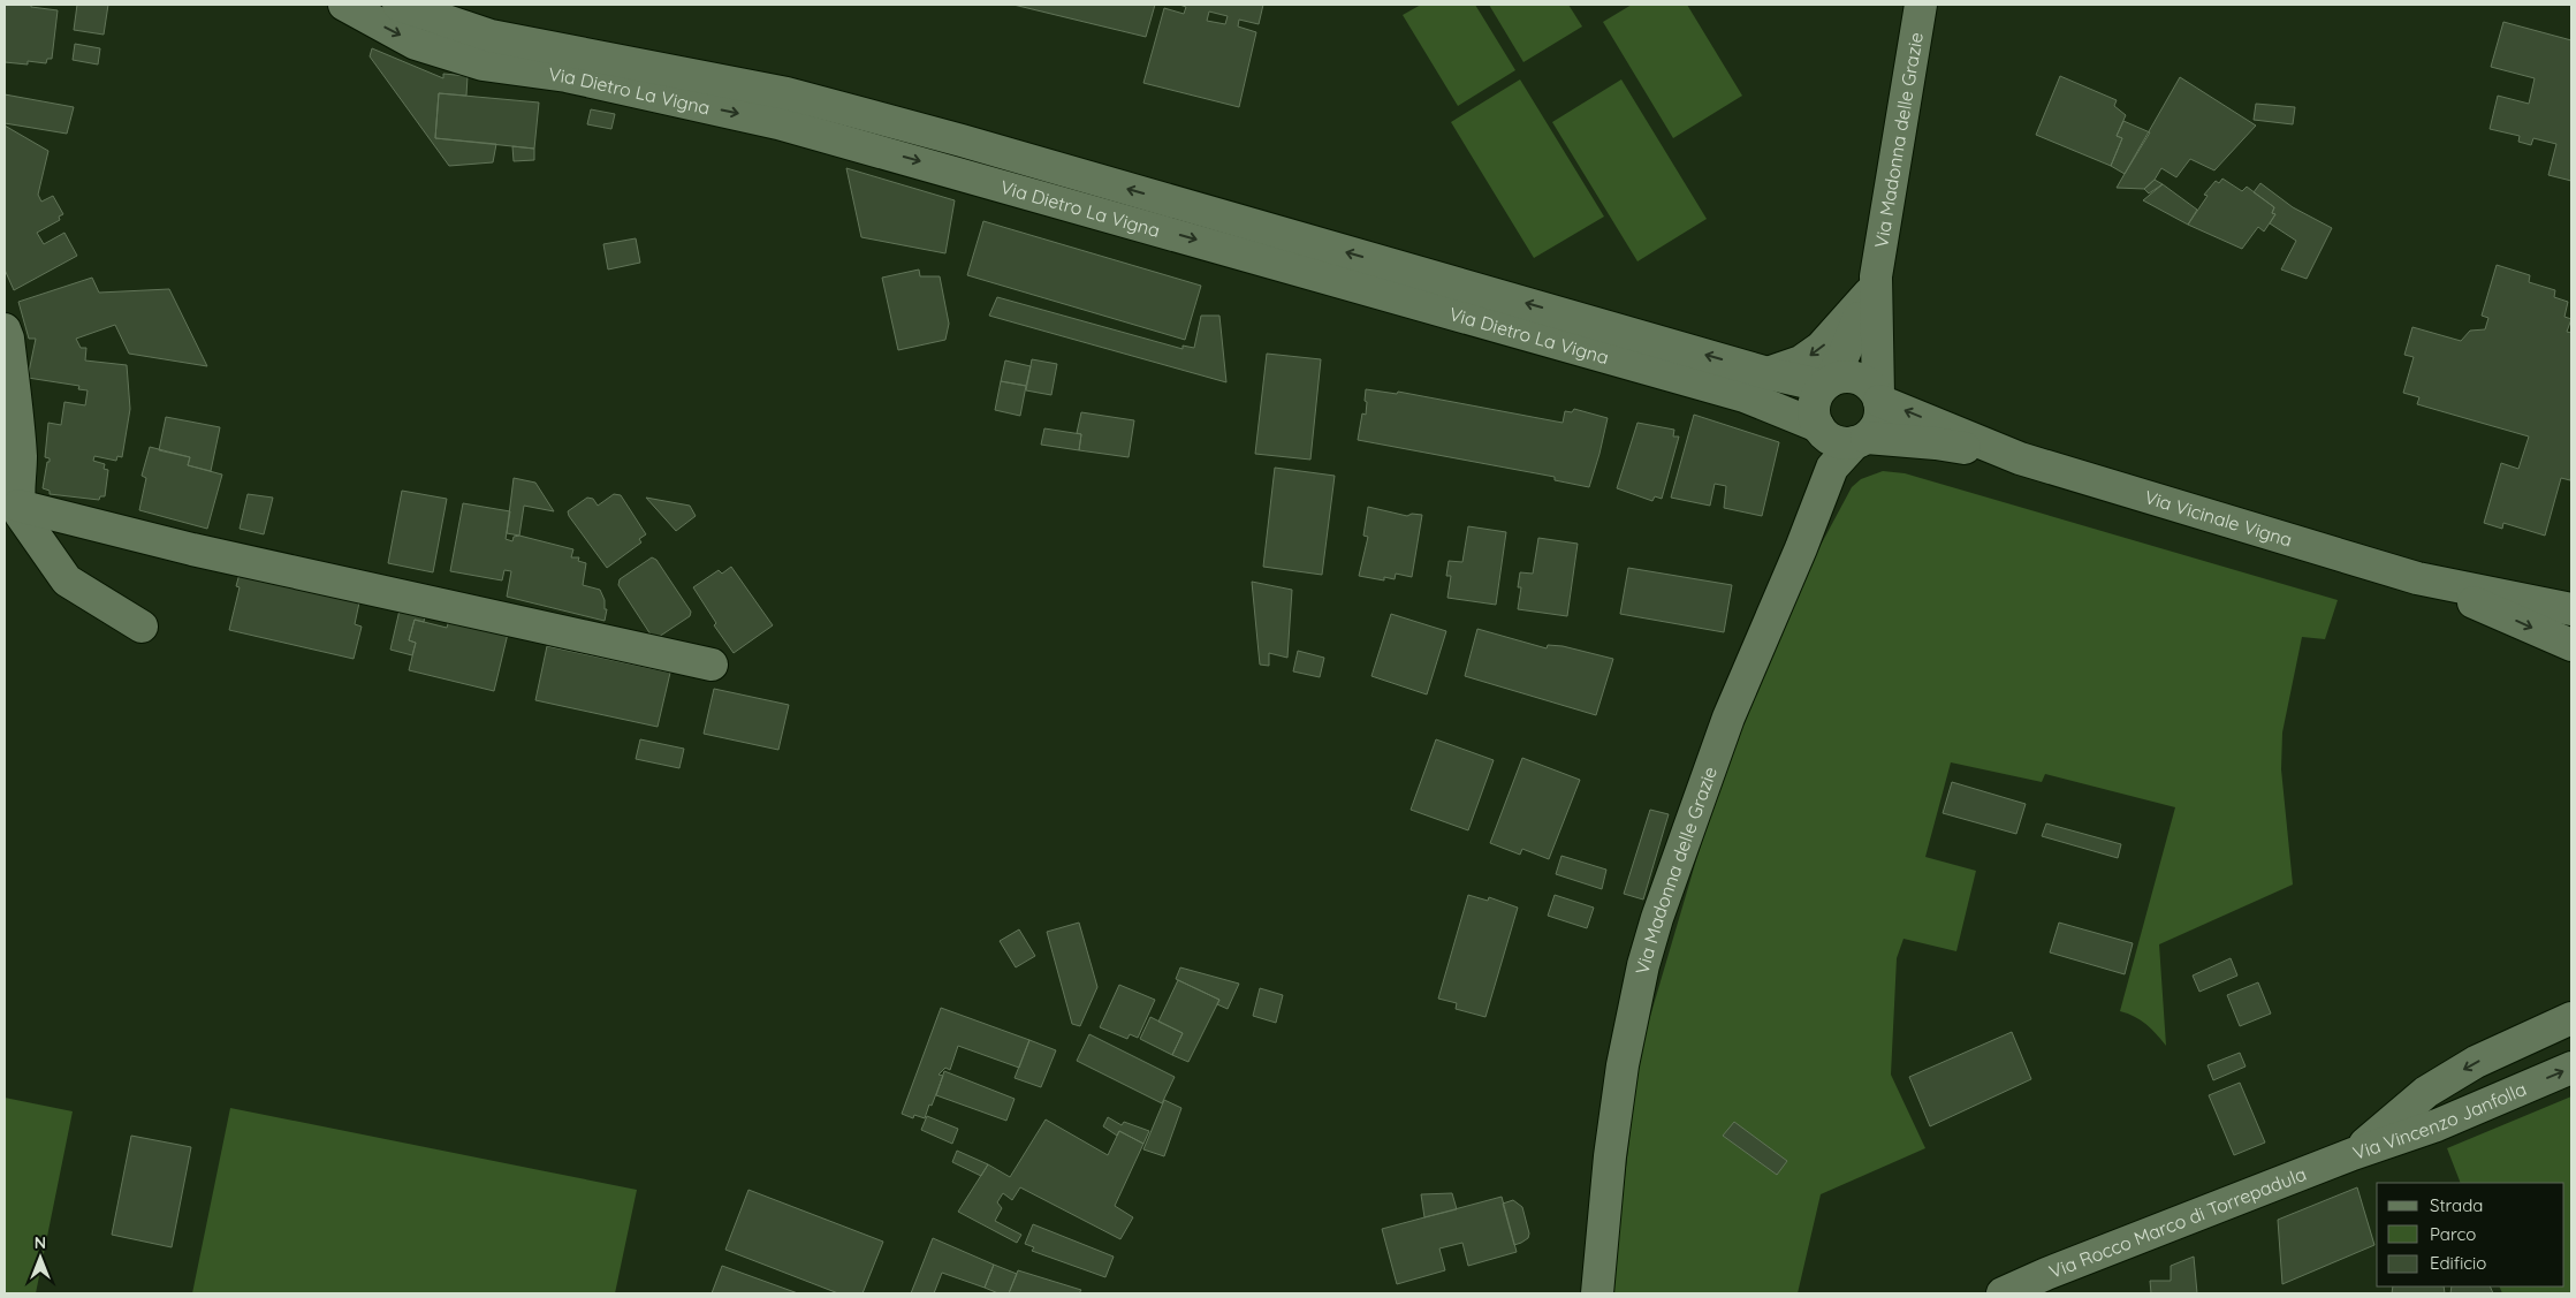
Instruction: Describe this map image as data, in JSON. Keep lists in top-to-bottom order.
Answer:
{
  "streets": {
    "street": [
      "Via Dietro La Vigna",
      "Via Madonna delle Grazie",
      "Via Vicinale Vigna",
      "Via Vincenzo Janfolla",
      "Via Rocco Marco di Torrepadula"
    ]
  },
  "crossings": [
    ["Via Dietro La Vigna", "Via Madonna delle Grazie"],
    ["Via Dietro La Vigna", "Via Vicinale Vigna"],
    ["Via Madonna delle Grazie", "Via Vicinale Vigna"],
    ["Via Vincenzo Janfolla", "Via Rocco Marco di Torrepadula"]
  ],
  "legend": ["Strada", "Parco", "Edificio"],
  "north": "top"
}
